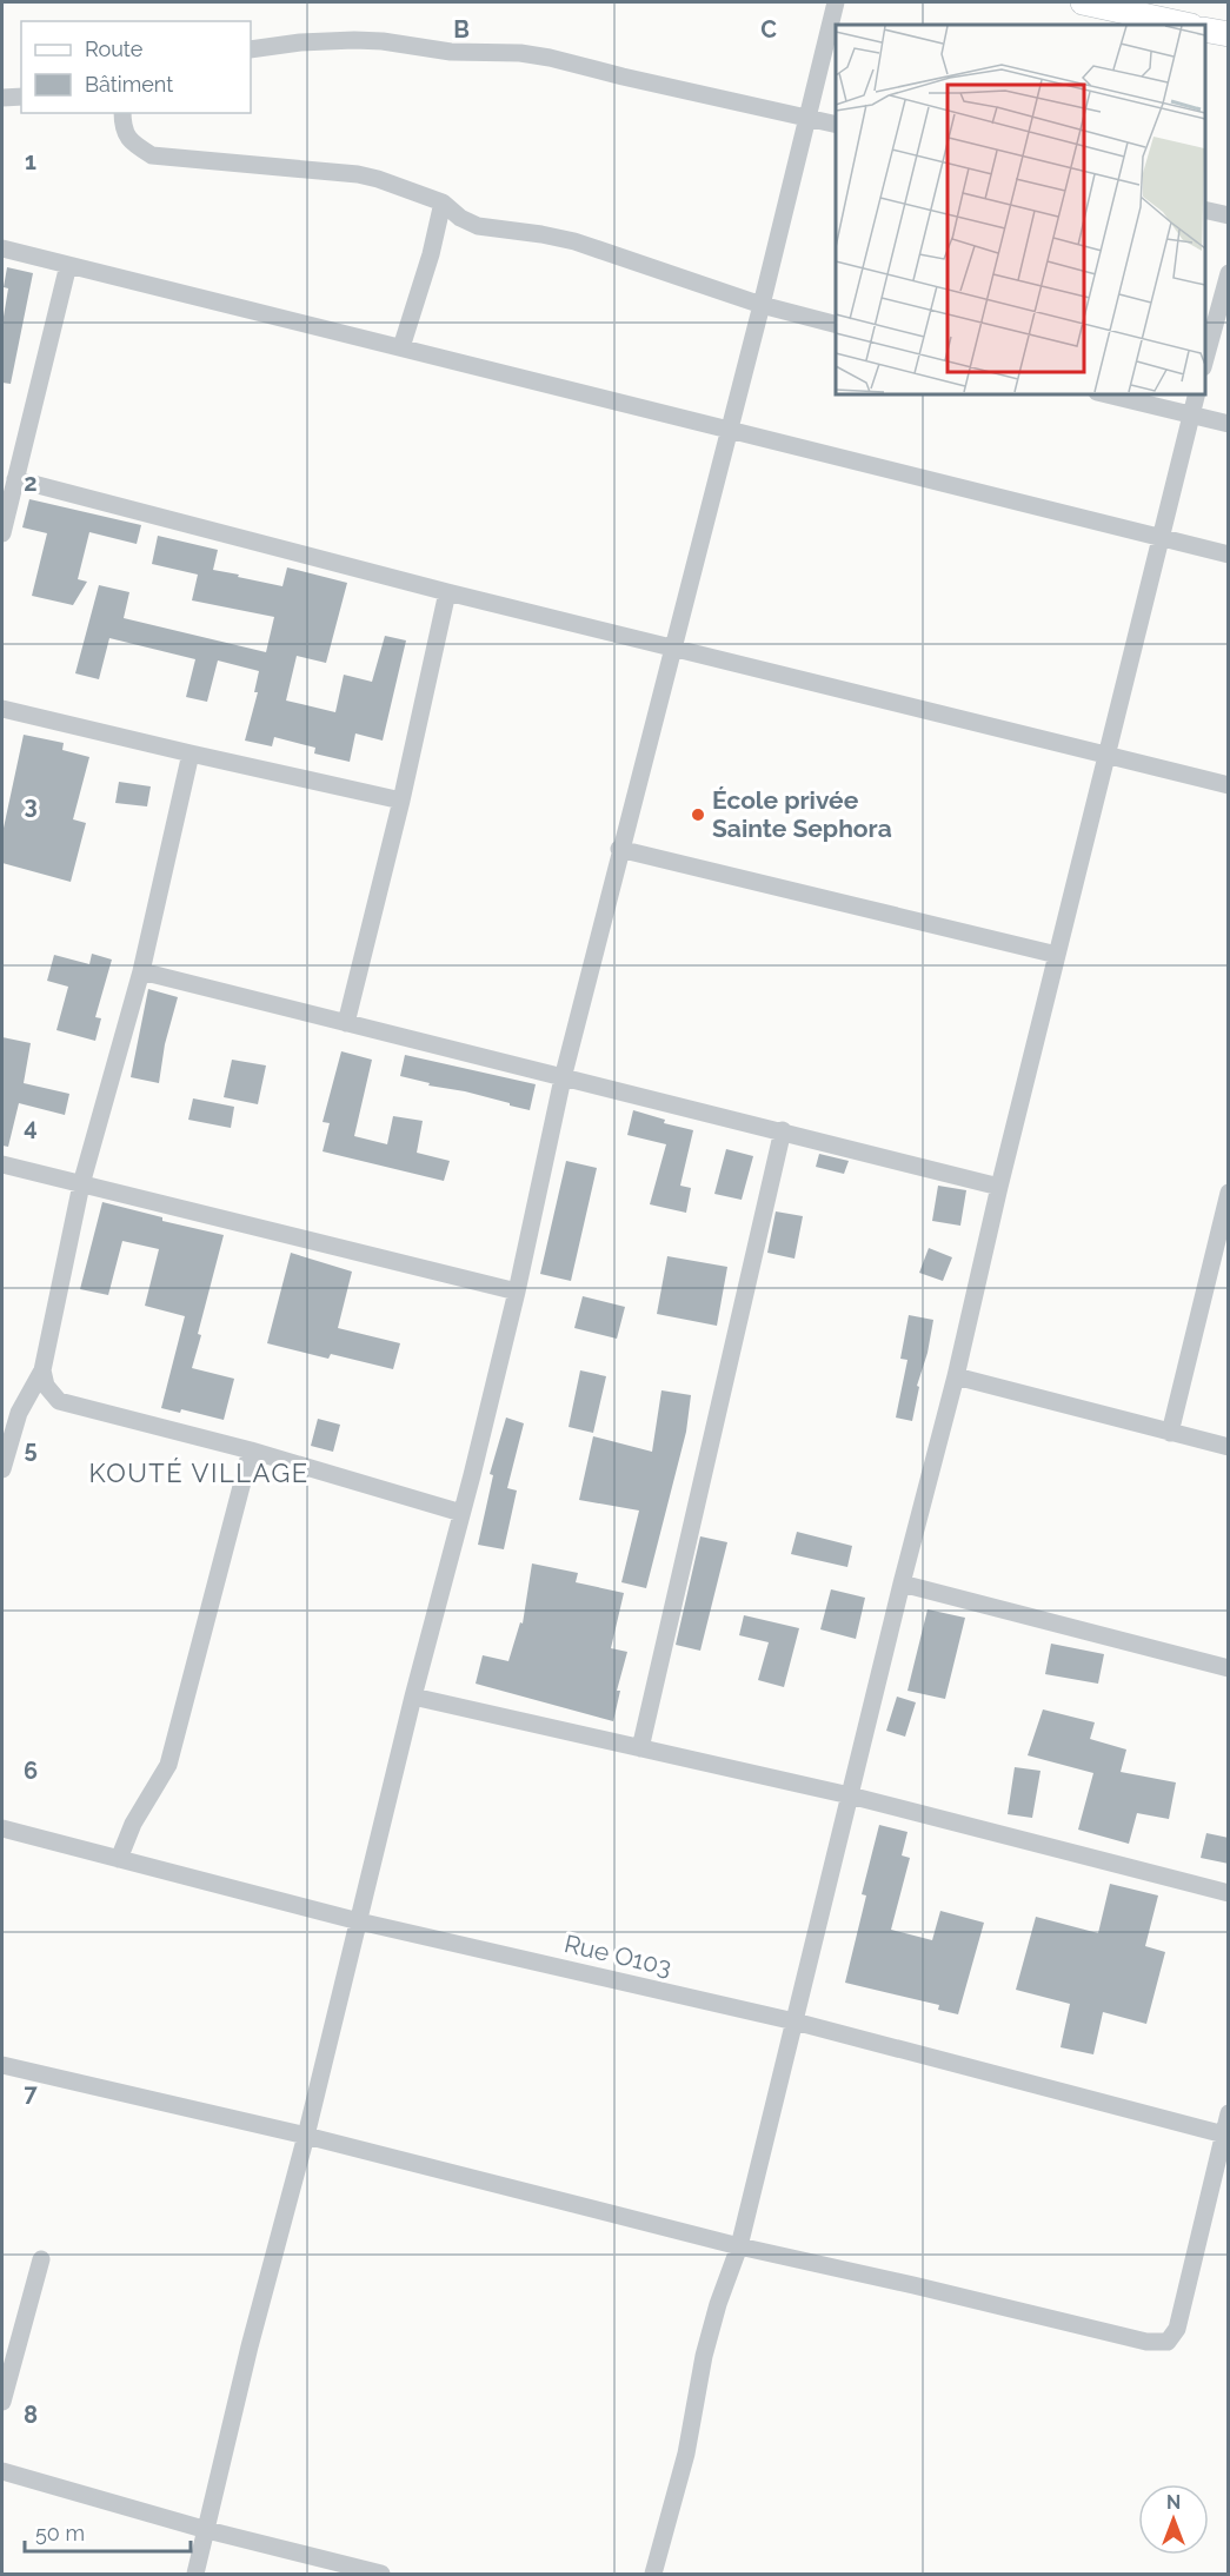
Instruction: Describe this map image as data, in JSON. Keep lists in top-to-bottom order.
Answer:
{
  "streets": {
    "street": ["Rue O103"]
  },
  "districts": ["KOUTÉ VILLAGE"],
  "places": ["École privée Sainte Sephora"],
  "legend": ["Route", "Bâtiment"],
  "scale_bar": "50 m",
  "north": "top",
  "grid": {
    "columns": ["B", "C"],
    "rows": [
      "1",
      "2",
      "3",
      "4",
      "5",
      "6",
      "7",
      "8"
    ]
  }
}
